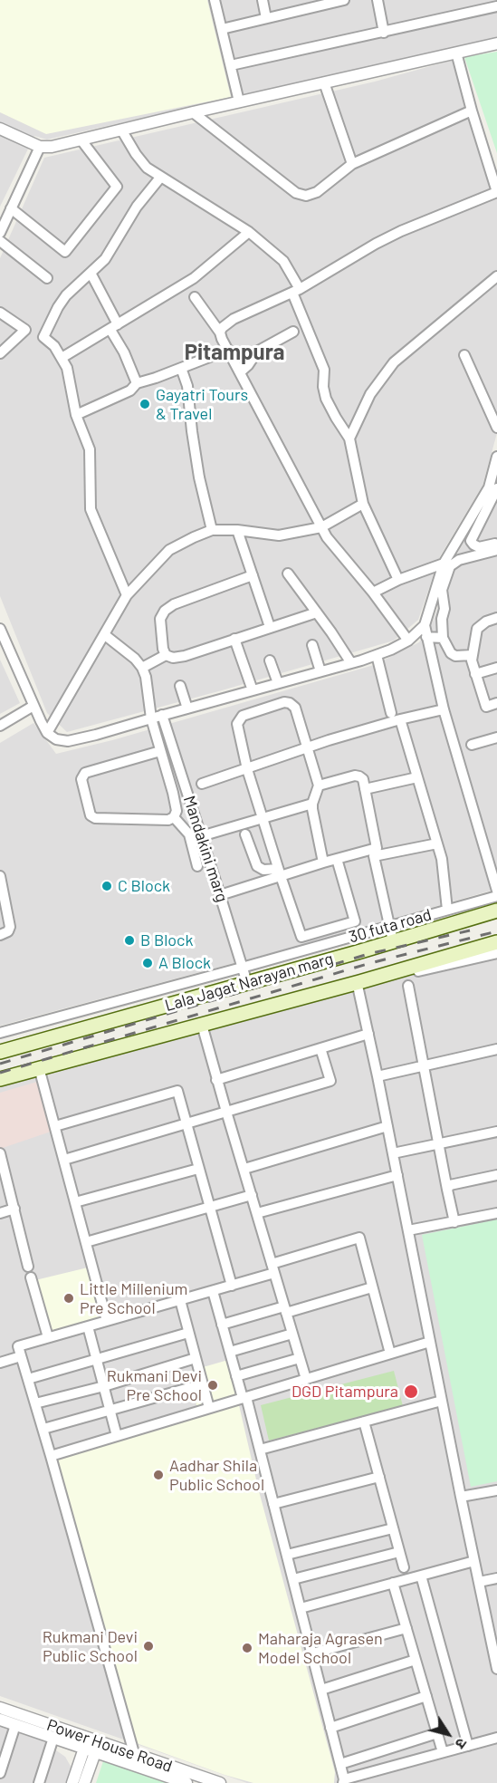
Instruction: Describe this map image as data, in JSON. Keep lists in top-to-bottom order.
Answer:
{
  "streets": {
    "main road": ["Lala Jagat Narayan marg"],
    "street": ["Mandakini marg", "30 futa road", "Power House Road"]
  },
  "crossings": [
    ["Mandakini marg", "30 futa road"],
    ["Mandakini marg", "Lala Jagat Narayan marg"]
  ],
  "districts": ["Pitampura"],
  "places": [
    "Gayatri Tours & Travel",
    "C Block",
    "B Block",
    "A Block",
    "Little Millenium Pre School",
    "Rukmani Devi Pre School",
    "DGD Pitampura",
    "Aadhar Shila Public School",
    "Rukmani Devi Public School",
    "Maharaja Agrasen Model School"
  ],
  "north": "bottom right"
}
